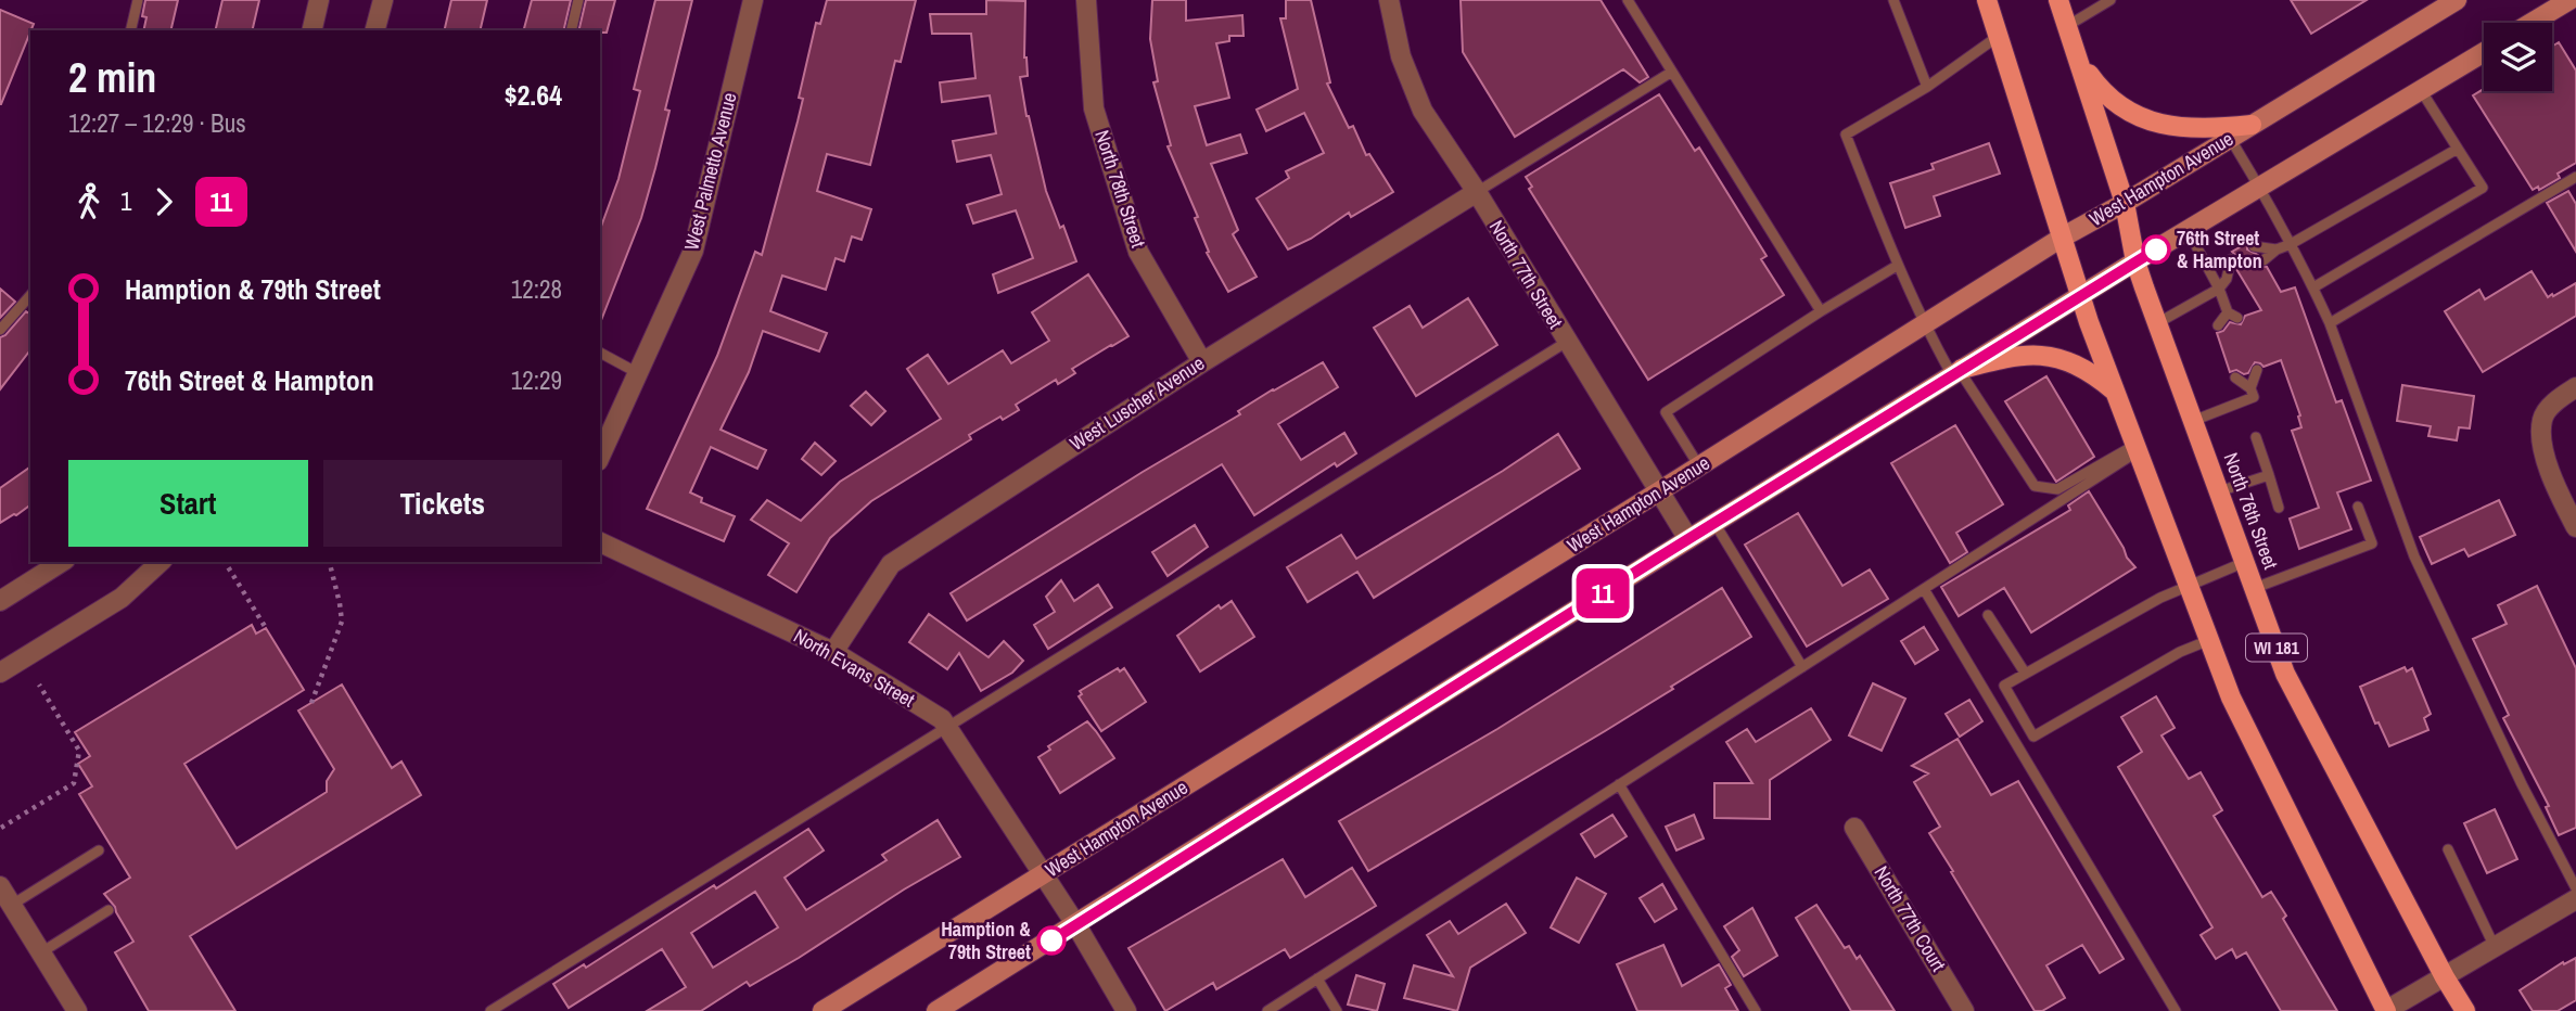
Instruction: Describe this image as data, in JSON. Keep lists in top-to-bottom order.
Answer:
{
  "streets": {
    "main road": ["West Hampton Avenue", "North 76th Street", "WI 181"],
    "street": [
      "West Palmetto Avenue",
      "North 78th Street",
      "North 77th Street",
      "West Luscher Avenue",
      "North Evans Street",
      "North 77th Court"
    ]
  },
  "crossings": [
    ["West Hampton Avenue", "North 77th Street"],
    ["West Hampton Avenue", "North 76th Street"],
    ["West Hampton Avenue", "WI 181"],
    ["West Hampton Avenue", "North Evans Street"],
    ["North 78th Street", "West Luscher Avenue"],
    ["North 77th Street", "West Luscher Avenue"],
    ["West Luscher Avenue", "North Evans Street"]
  ],
  "places": ["76th Street & Hampton", "Hamption & 79th Street"],
  "lines": ["bus line 11"],
  "page": {
    "on_map": "11",
    "heading": ["2 min", "12:27 – 12:29 · Bus", "$2.64"],
    "legs": ["1", "11"],
    "list": [
      {
        "name": "Hamption & 79th Street",
        "value": "12:28"
      },
      {
        "name": "76th Street & Hampton",
        "value": "12:29"
      }
    ],
    "buttons": ["Start", "Tickets"]
  }
}
